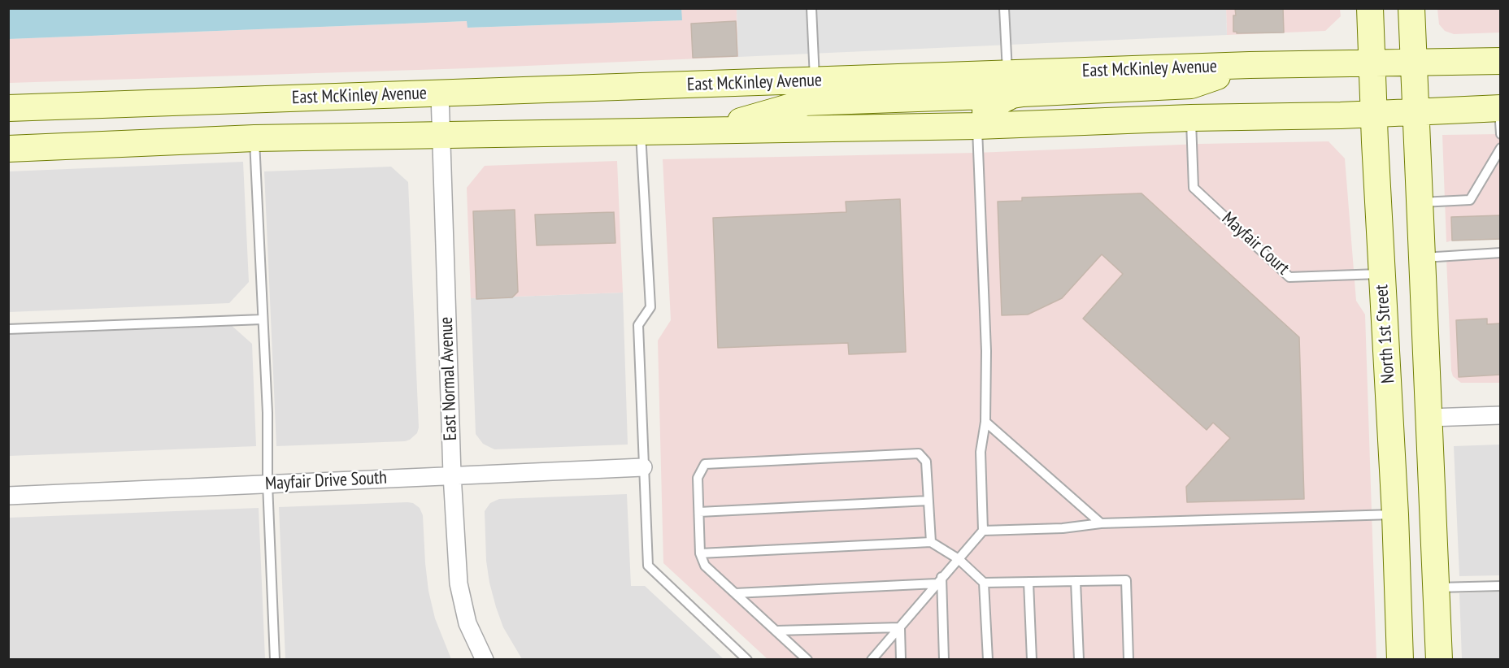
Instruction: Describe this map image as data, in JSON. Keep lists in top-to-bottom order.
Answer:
{
  "streets": {
    "main road": ["East McKinley Avenue", "North 1st Street"],
    "street": ["East Normal Avenue", "Mayfair Drive South"],
    "lane": ["Mayfair Court"]
  },
  "crossings": [
    ["East McKinley Avenue", "North 1st Street"],
    ["East McKinley Avenue", "East Normal Avenue"],
    ["Mayfair Court", "North 1st Street"],
    ["East Normal Avenue", "Mayfair Drive South"]
  ]
}
